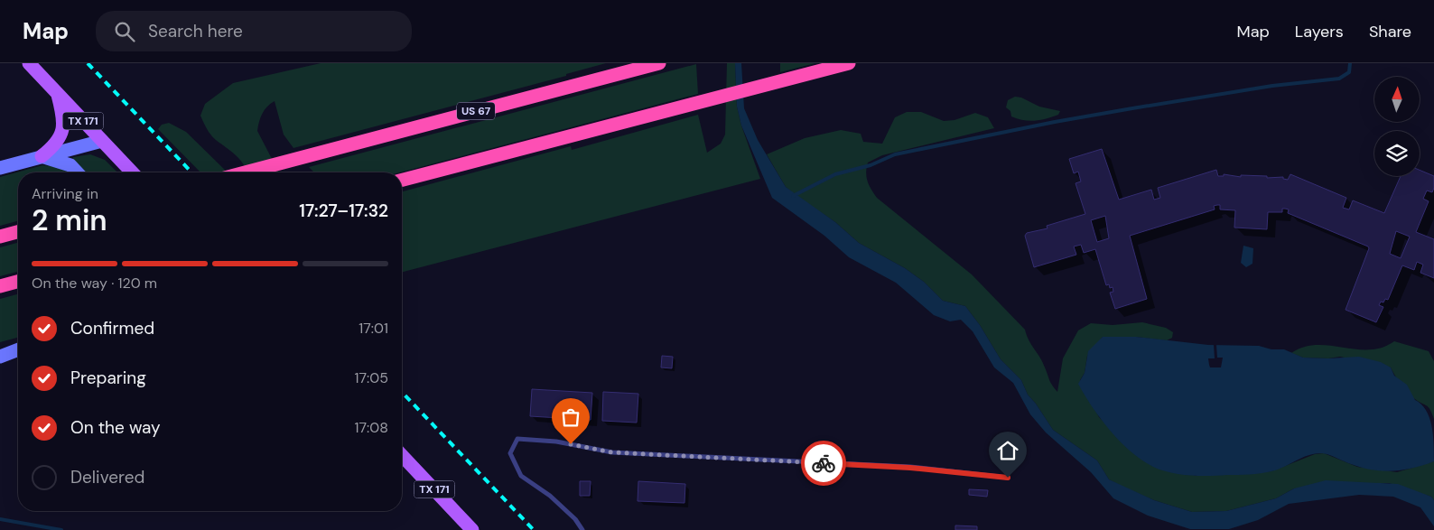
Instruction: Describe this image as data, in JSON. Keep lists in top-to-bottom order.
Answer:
{
  "streets": {
    "highway": ["US 67"],
    "main road": ["TX 171"]
  },
  "north": "top",
  "page": {
    "header": "Map",
    "search": "Search here",
    "nav": ["Map", "Layers", "Share"],
    "heading": ["2 min", "Arriving in", "17:27–17:32"],
    "bar": "On the way · 120 m",
    "list": [
      ["Confirmed", "17:01"],
      ["Preparing", "17:05"],
      ["On the way", "17:08"],
      "Delivered"
    ]
  }
}
